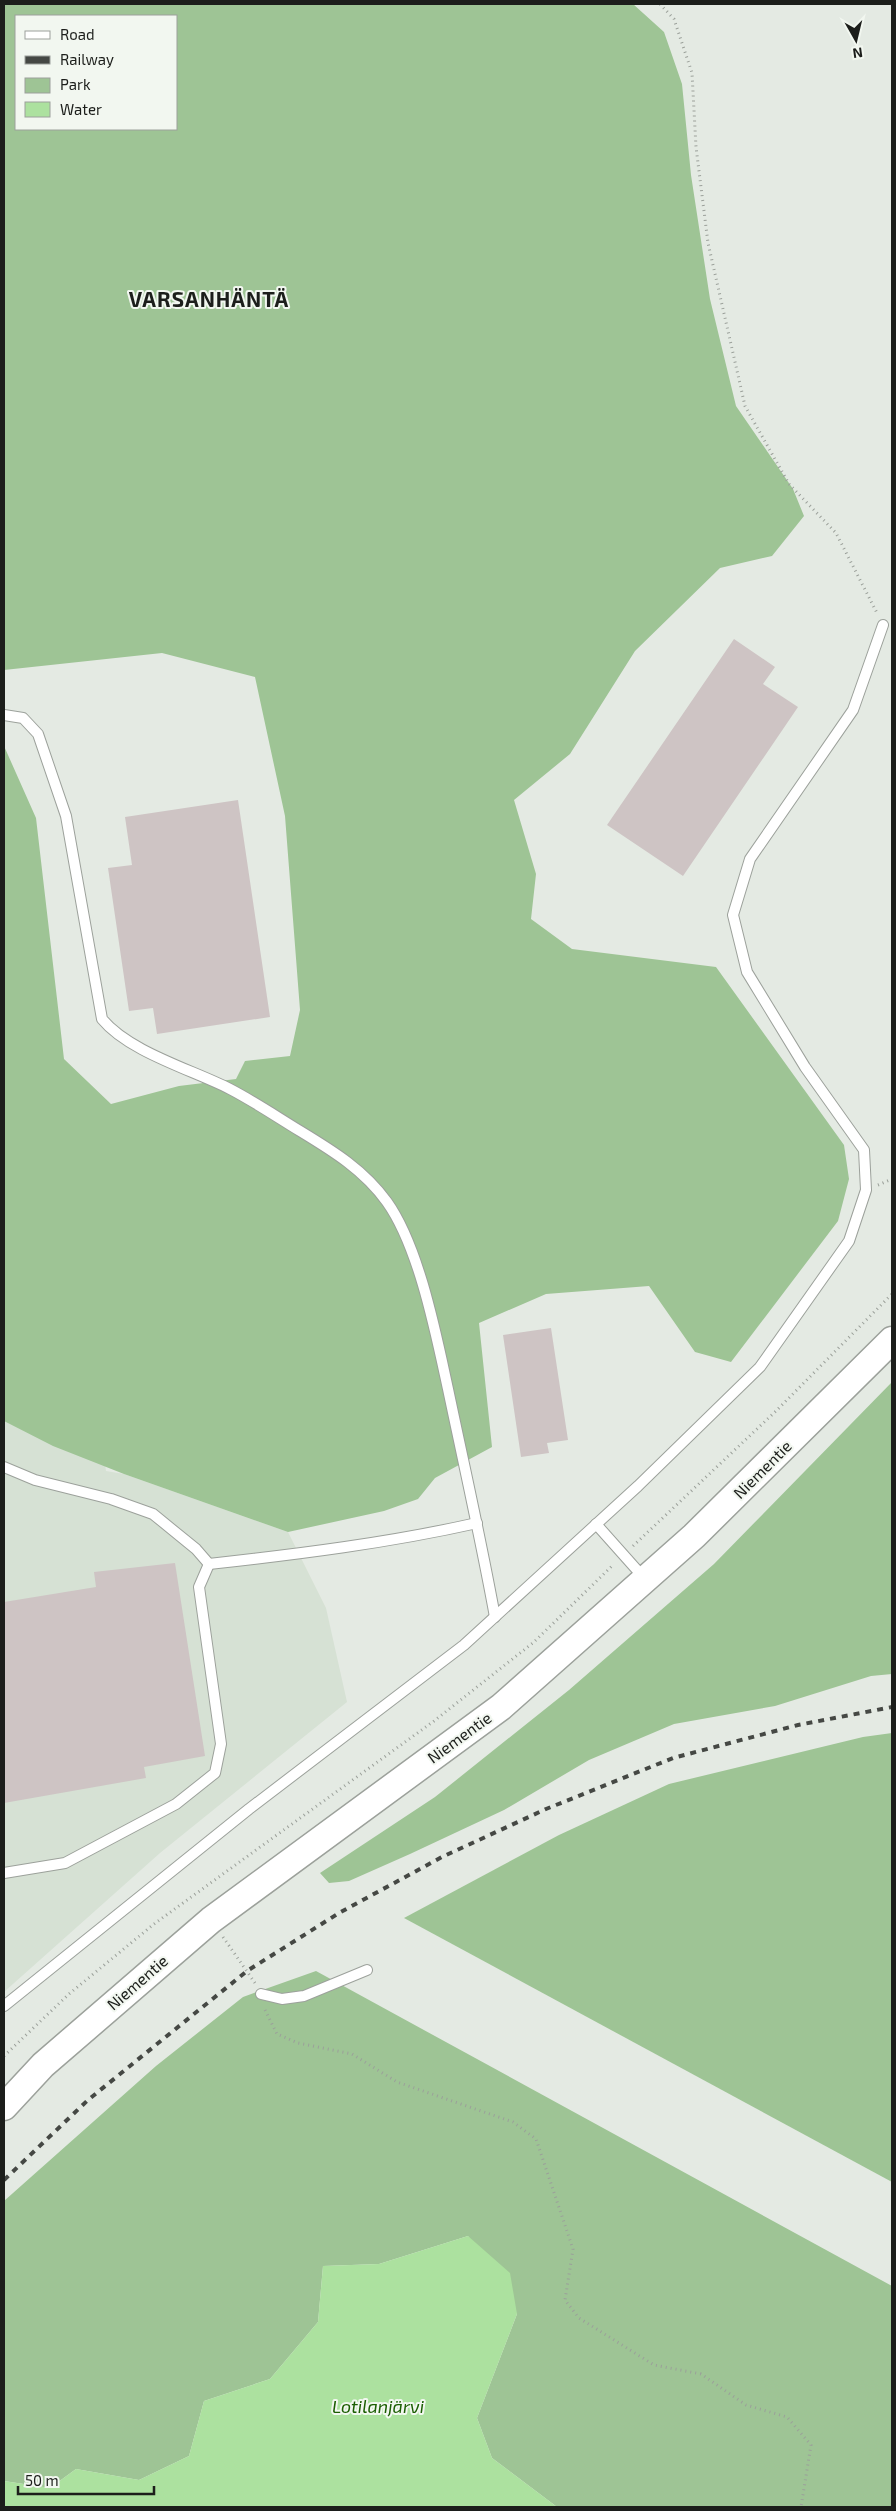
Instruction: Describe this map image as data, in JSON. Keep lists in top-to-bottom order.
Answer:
{
  "streets": {
    "main road": ["Niementie"]
  },
  "districts": ["VARSANHÄNTÄ"],
  "water": ["Lotilanjärvi"],
  "legend": [
    "Road",
    "Railway",
    "Park",
    "Water"
  ],
  "scale_bar": "50 m",
  "north": "bottom"
}
